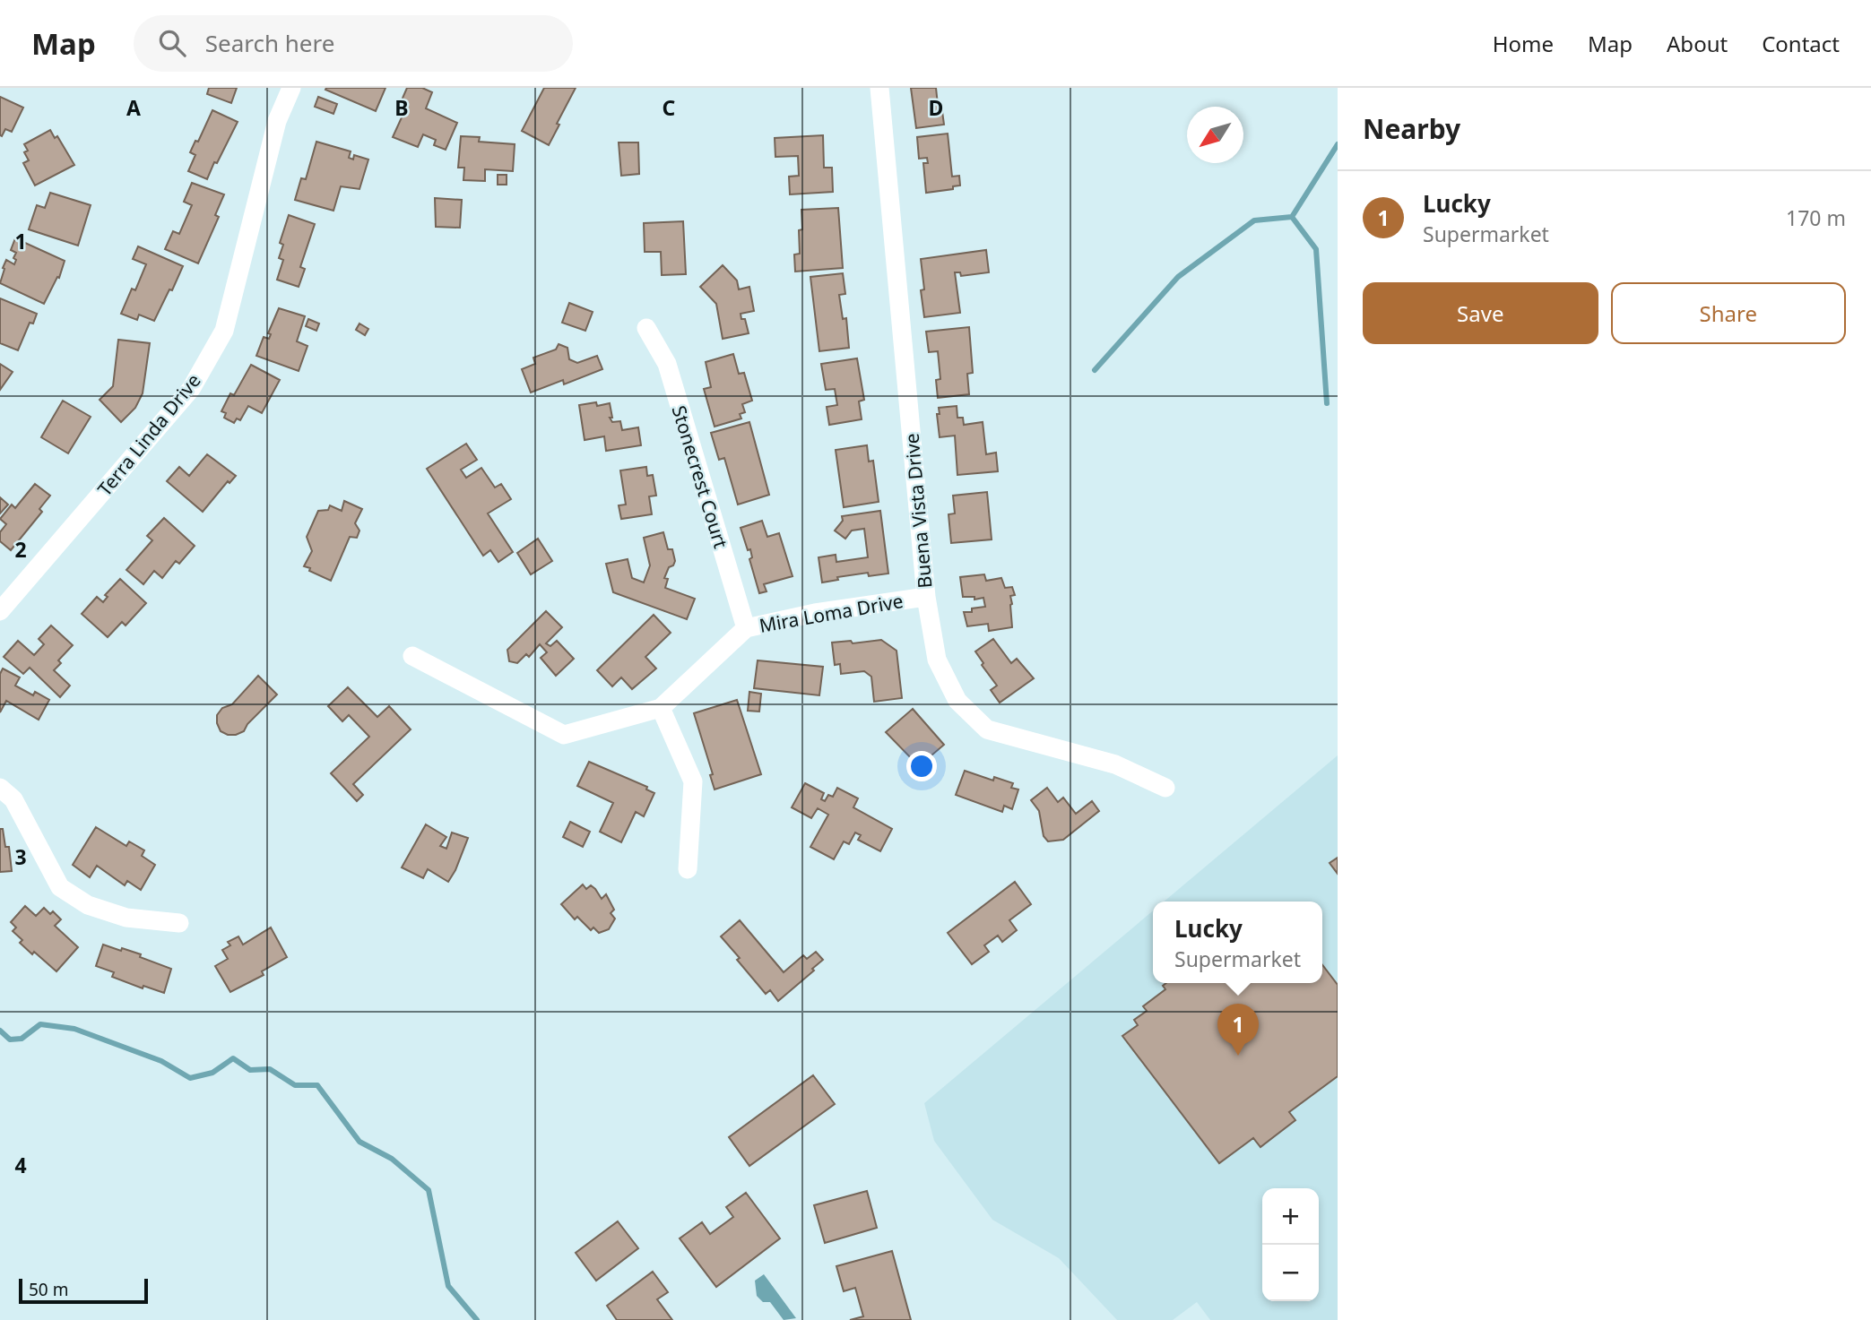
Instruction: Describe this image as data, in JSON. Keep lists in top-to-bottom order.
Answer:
{
  "streets": {
    "street": [
      "Terra Linda Drive",
      "Stonecrest Court",
      "Buena Vista Drive",
      "Mira Loma Drive"
    ]
  },
  "crossings": [
    ["Stonecrest Court", "Mira Loma Drive"],
    ["Buena Vista Drive", "Mira Loma Drive"]
  ],
  "scale_bar": "50 m",
  "north": "bottom left",
  "page": {
    "header": "Map",
    "search": "Search here",
    "nav": [
      "Home",
      "Map",
      "About",
      "Contact"
    ],
    "heading": "Nearby",
    "list": [
      {
        "mark": "1",
        "name": "Lucky",
        "note": "Supermarket",
        "value": "170 m"
      }
    ],
    "buttons": ["Save", "Share"],
    "popup": ["Lucky", "Supermarket"],
    "pins": "1",
    "map_buttons": ["+", "−"],
    "scale": "50 m"
  },
  "grid": {
    "columns": [
      "A",
      "B",
      "C",
      "D"
    ],
    "rows": [
      "1",
      "2",
      "3",
      "4"
    ]
  }
}
